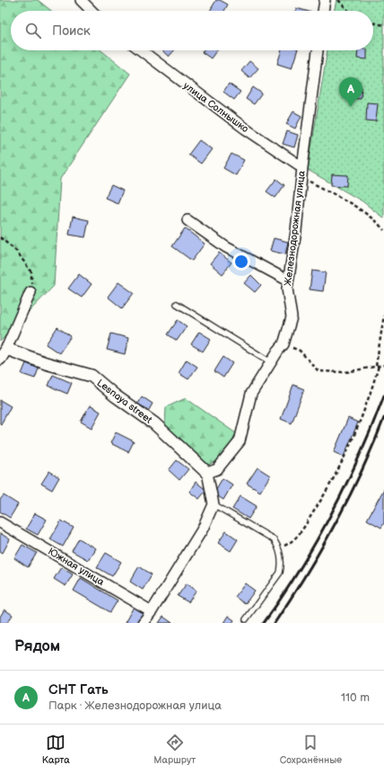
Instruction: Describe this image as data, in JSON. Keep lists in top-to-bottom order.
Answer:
{
  "streets": {
    "street": [
      "улица Солнышко",
      "Железнодорожная улица",
      "Lesnaya street",
      "Южная улица"
    ]
  },
  "crossings": [
    ["улица Солнышко", "Железнодорожная улица"],
    ["Железнодорожная улица", "Lesnaya street"]
  ],
  "page": {
    "search": "Поиск",
    "pins": "A",
    "heading": "Рядом",
    "list": [
      {
        "mark": "A",
        "name": "СНТ Гать",
        "note": "Парк · Железнодорожная улица",
        "value": "110 m"
      }
    ],
    "nav": ["Карта", "Маршрут", "Сохранённые"]
  }
}
